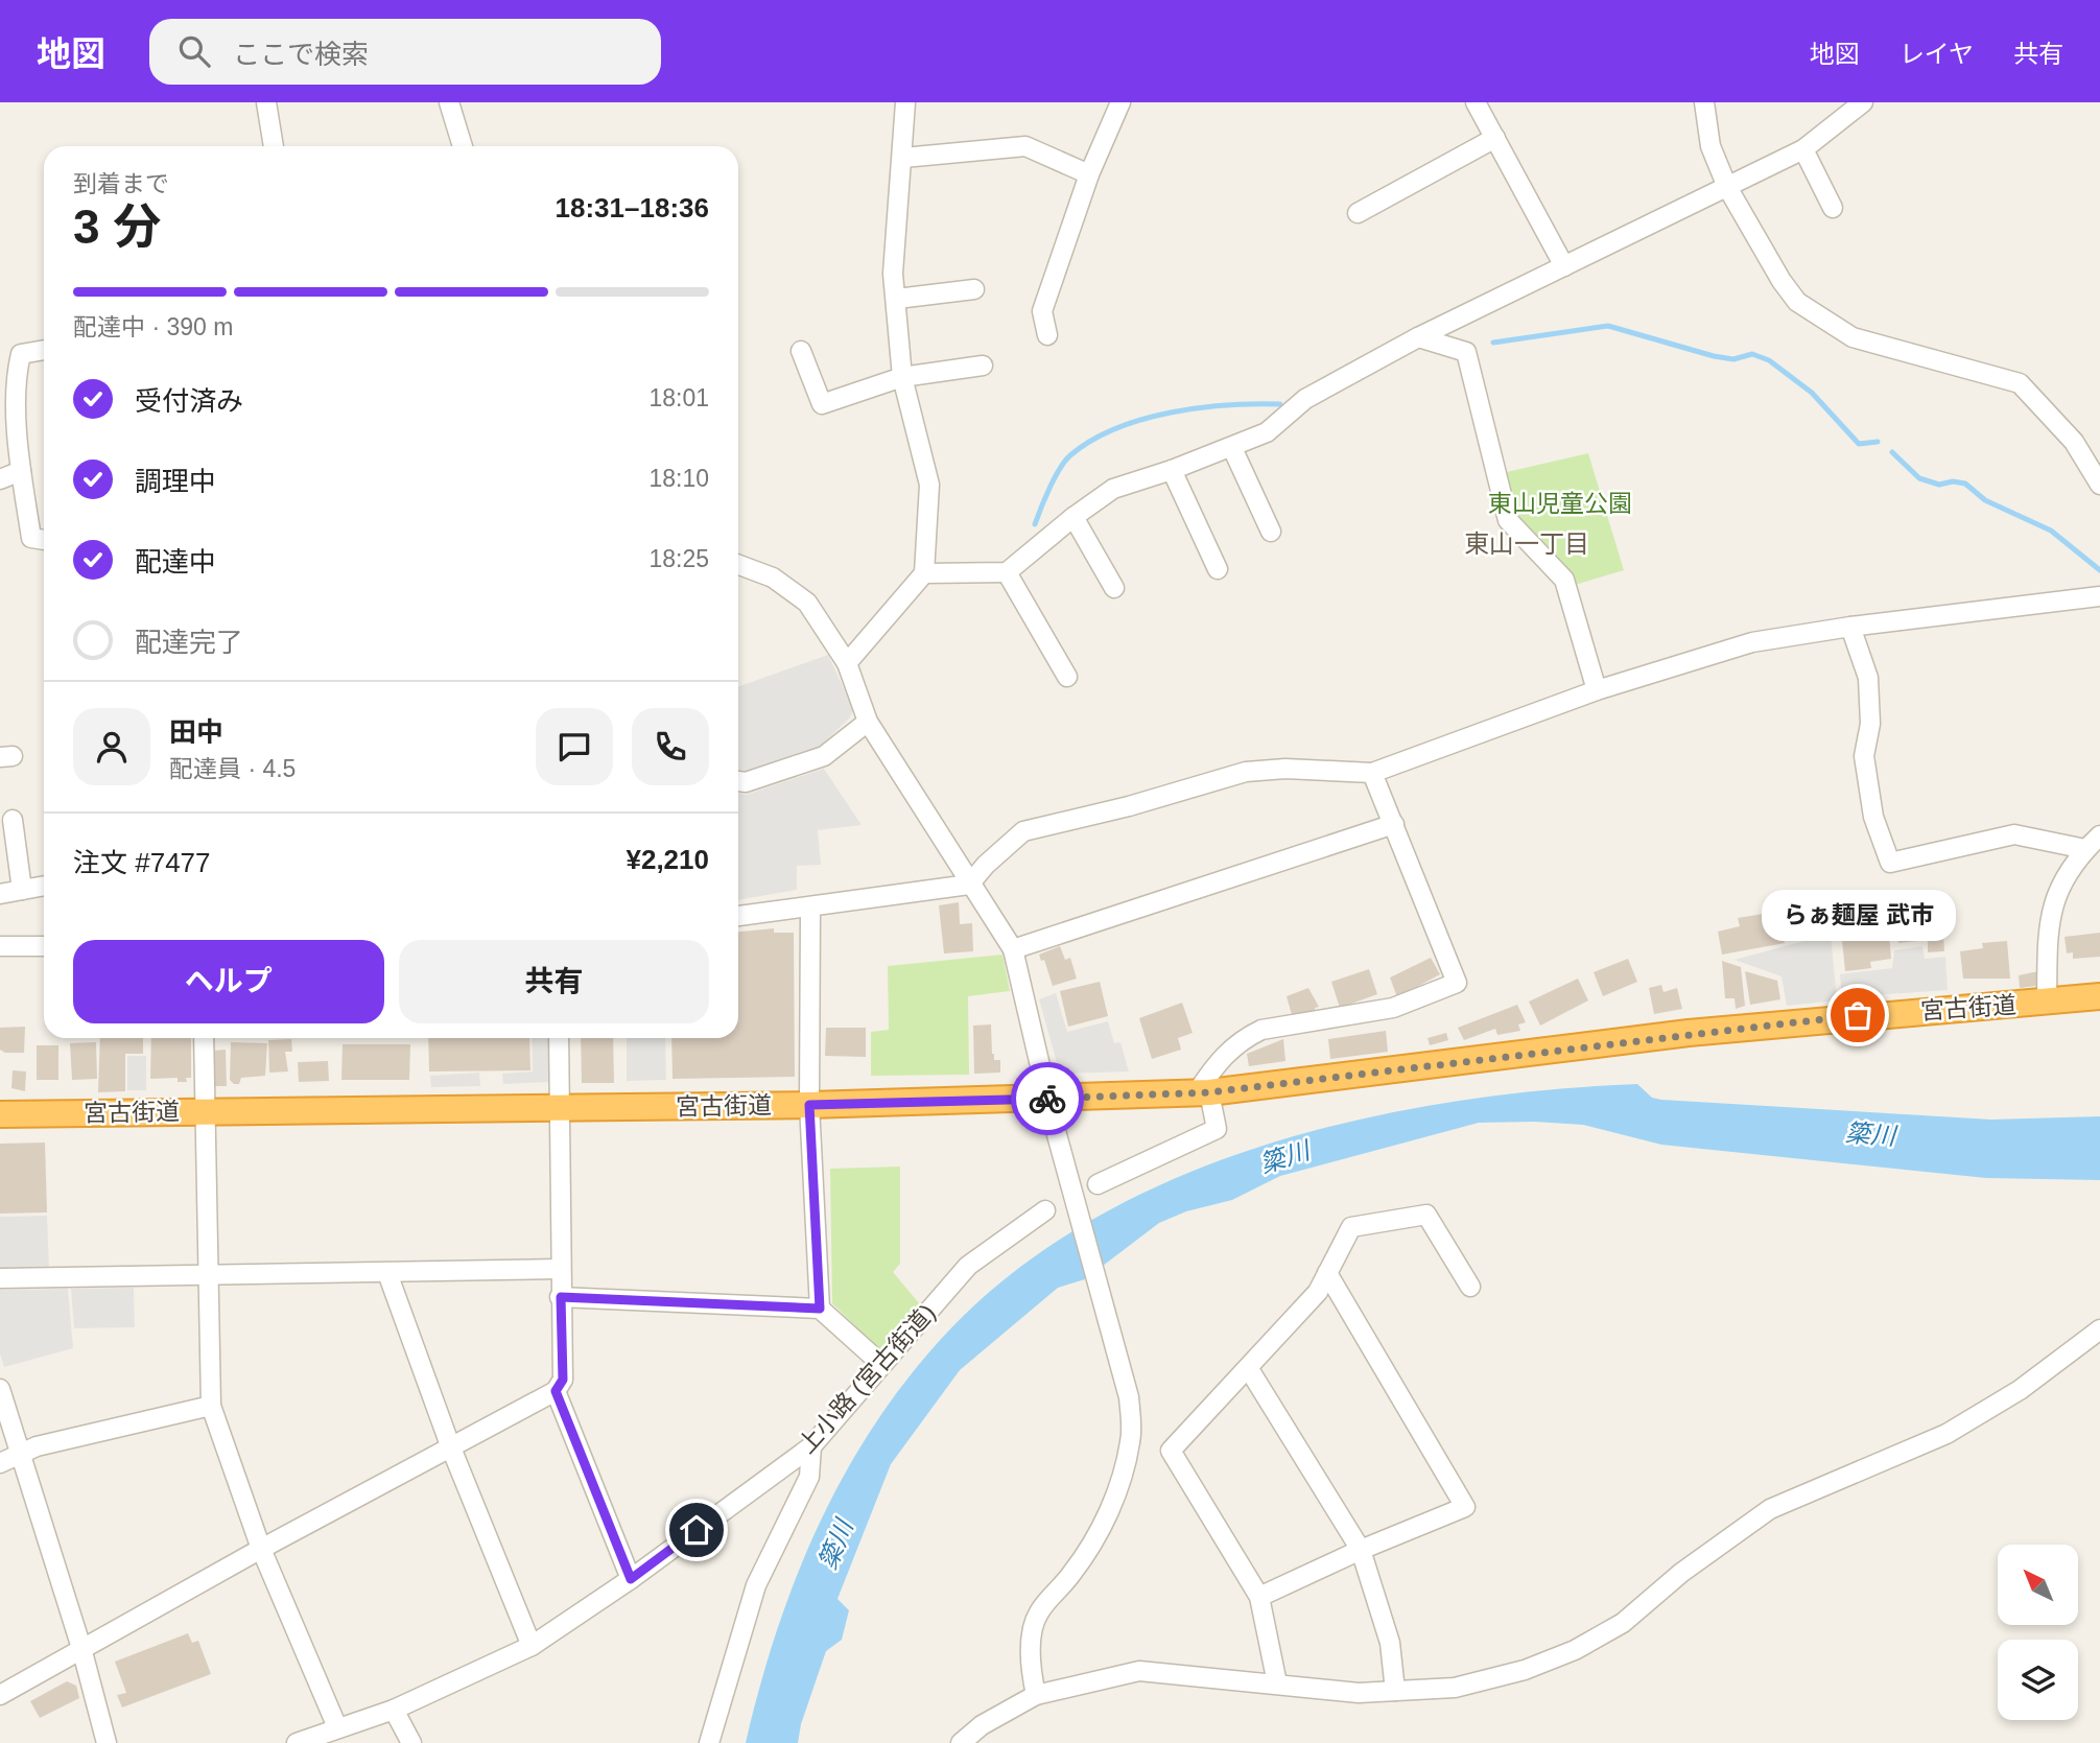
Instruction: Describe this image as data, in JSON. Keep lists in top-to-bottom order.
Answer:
{
  "streets": {
    "highway": ["宮古街道"],
    "street": ["上小路 (宮古街道)"]
  },
  "districts": ["東山一丁目"],
  "water": ["簗川"],
  "parks": ["東山児童公園"],
  "places": ["らぁ麺屋 武市"],
  "north": "top left",
  "page": {
    "header": "地図",
    "search": "ここで検索",
    "nav": ["地図", "レイヤ", "共有"],
    "heading": ["3 分", "到着まで", "18:31–18:36"],
    "panel": [
      "田中",
      "配達員 · 4.5",
      "注文 #7477",
      "¥2,210"
    ],
    "bar": "配達中 · 390 m",
    "list": [
      ["受付済み", "18:01"],
      ["調理中", "18:10"],
      ["配達中", "18:25"],
      "配達完了"
    ],
    "bubble": "らぁ麺屋 武市",
    "buttons": ["ヘルプ", "共有"]
  }
}
